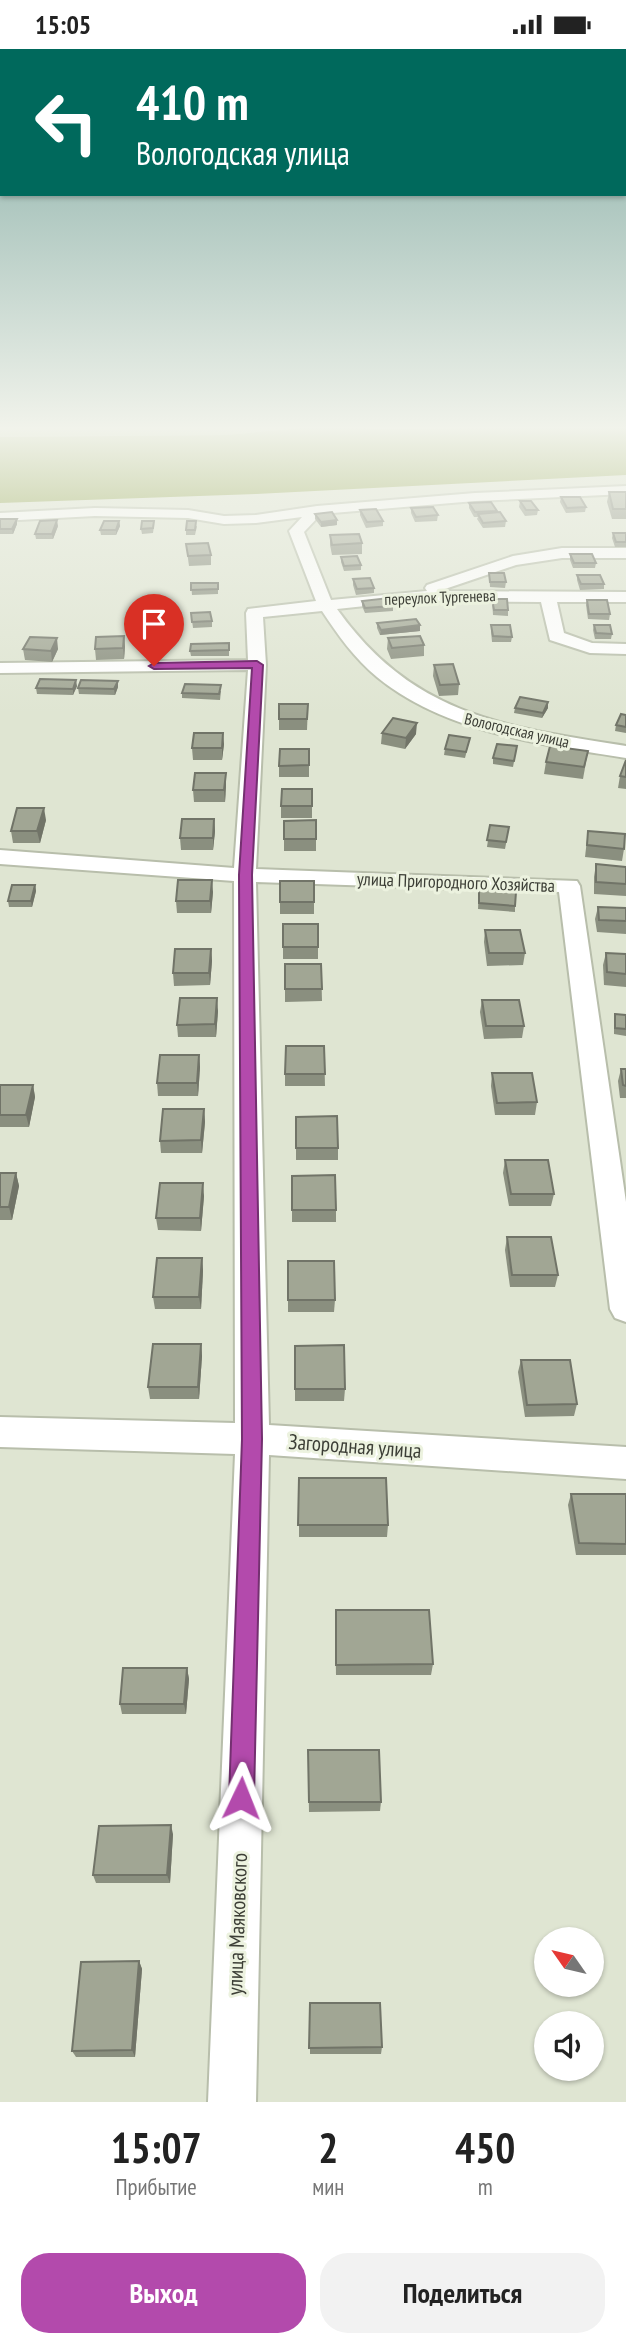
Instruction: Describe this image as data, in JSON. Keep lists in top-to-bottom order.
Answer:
{
  "streets": {
    "street": [
      "переулок Тургенева",
      "Вологодская улица",
      "улица Пригородного Хозяйства",
      "Загородная улица",
      "улица Маяковского"
    ]
  },
  "crossings": [
    ["переулок Тургенева", "Вологодская улица"],
    ["переулок Тургенева", "улица Маяковского"],
    ["улица Пригородного Хозяйства", "улица Маяковского"],
    ["Загородная улица", "улица Маяковского"]
  ],
  "north": "top left",
  "page": {
    "status": "15:05",
    "turn": ["410 m", "Вологодская улица"],
    "eta": [
      "15:07",
      "Прибытие",
      "2",
      "мин",
      "450",
      "m"
    ],
    "buttons": ["Выход", "Поделиться"]
  }
}
